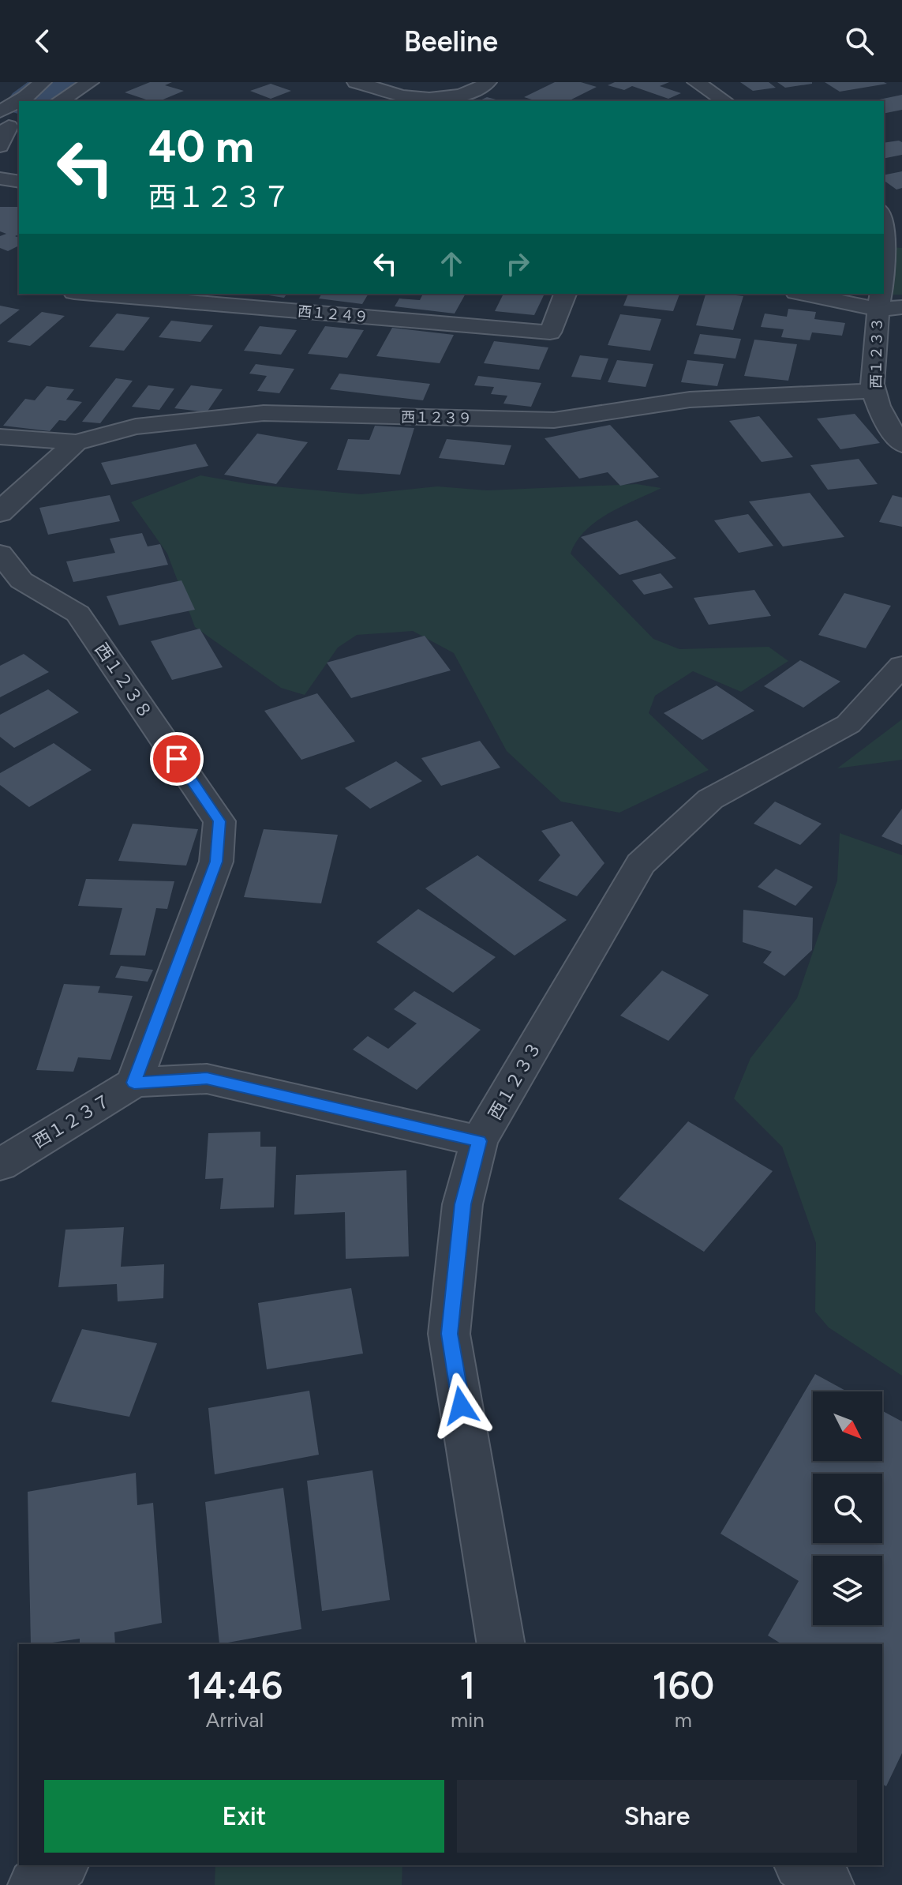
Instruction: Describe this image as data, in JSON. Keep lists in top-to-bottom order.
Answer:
{
  "streets": {
    "street": [
      "西１２４９",
      "西１２３３",
      "西１２３９",
      "西１２３８",
      "西１２３７"
    ]
  },
  "crossings": [
    ["西１２３３", "西１２３９"],
    ["西１２３３", "西１２３７"],
    ["西１２３８", "西１２３７"]
  ],
  "north": "bottom right",
  "page": {
    "header": "Beeline",
    "turn": ["40 m", "西１２３７"],
    "eta": [
      "14:46",
      "Arrival",
      "1",
      "min",
      "160",
      "m"
    ],
    "buttons": ["Exit", "Share"]
  }
}
